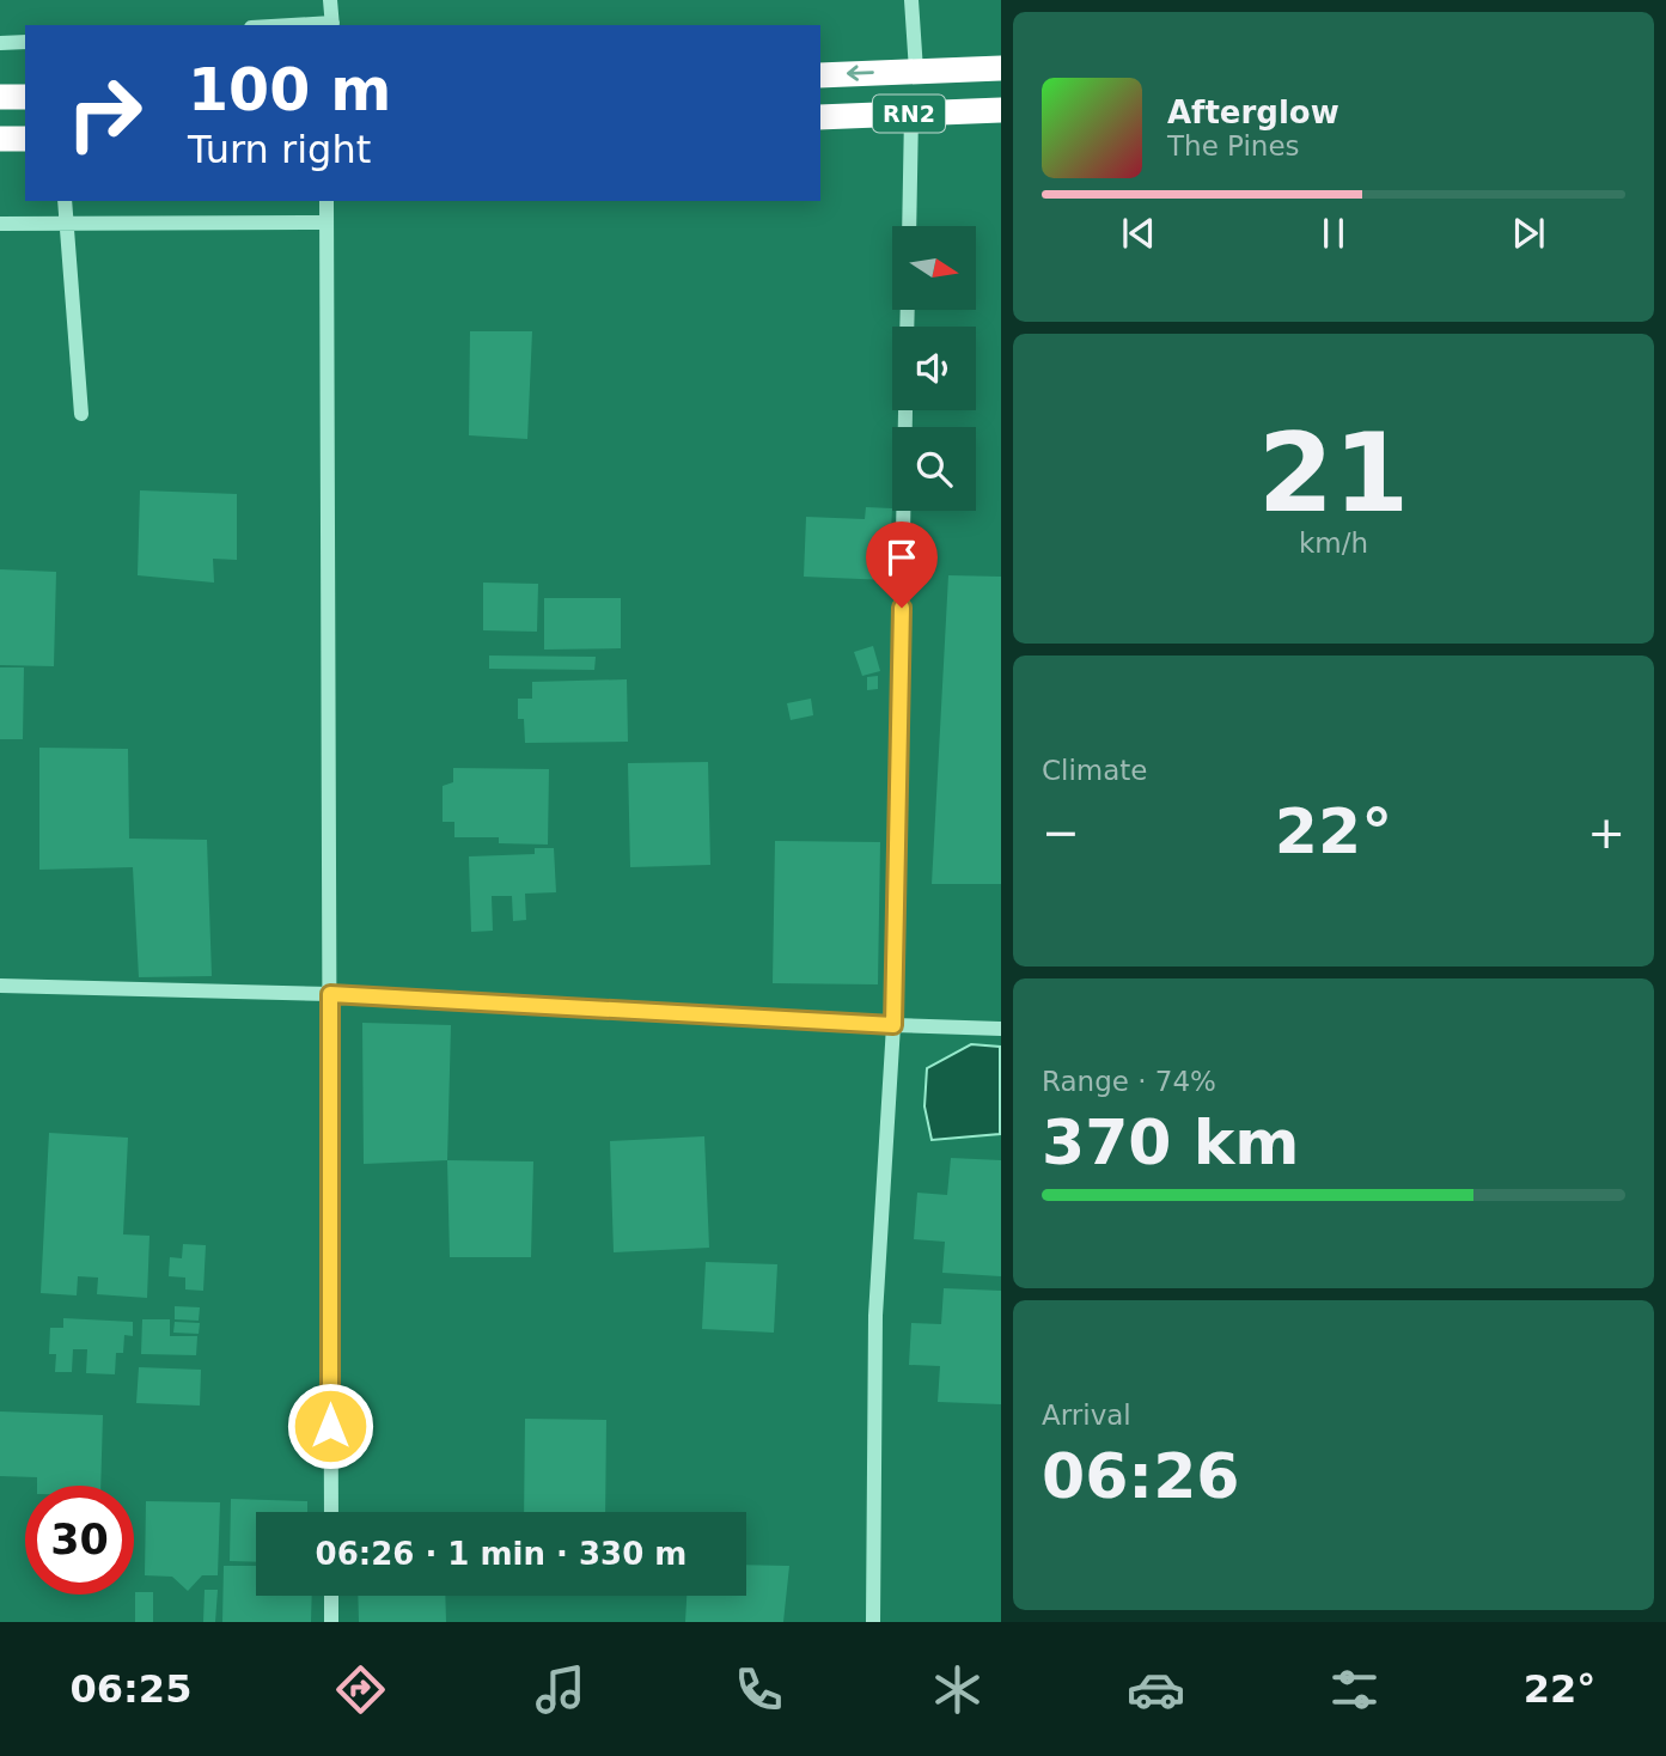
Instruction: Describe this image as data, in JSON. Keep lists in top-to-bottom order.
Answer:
{
  "streets": {
    "highway": ["RN2"]
  },
  "north": "right",
  "page": {
    "turn": ["100 m", "Turn right"],
    "song": ["Afterglow", "The Pines"],
    "tile": [
      ["21", "km/h"],
      "Climate",
      ["Range · 74%", "370 km"],
      ["Arrival", "06:26"]
    ],
    "heat": ["−", "22°", "+"],
    "limit": "30",
    "trip": "06:26 · 1 min · 330 m",
    "tabs": ["06:25", "22°"]
  }
}
